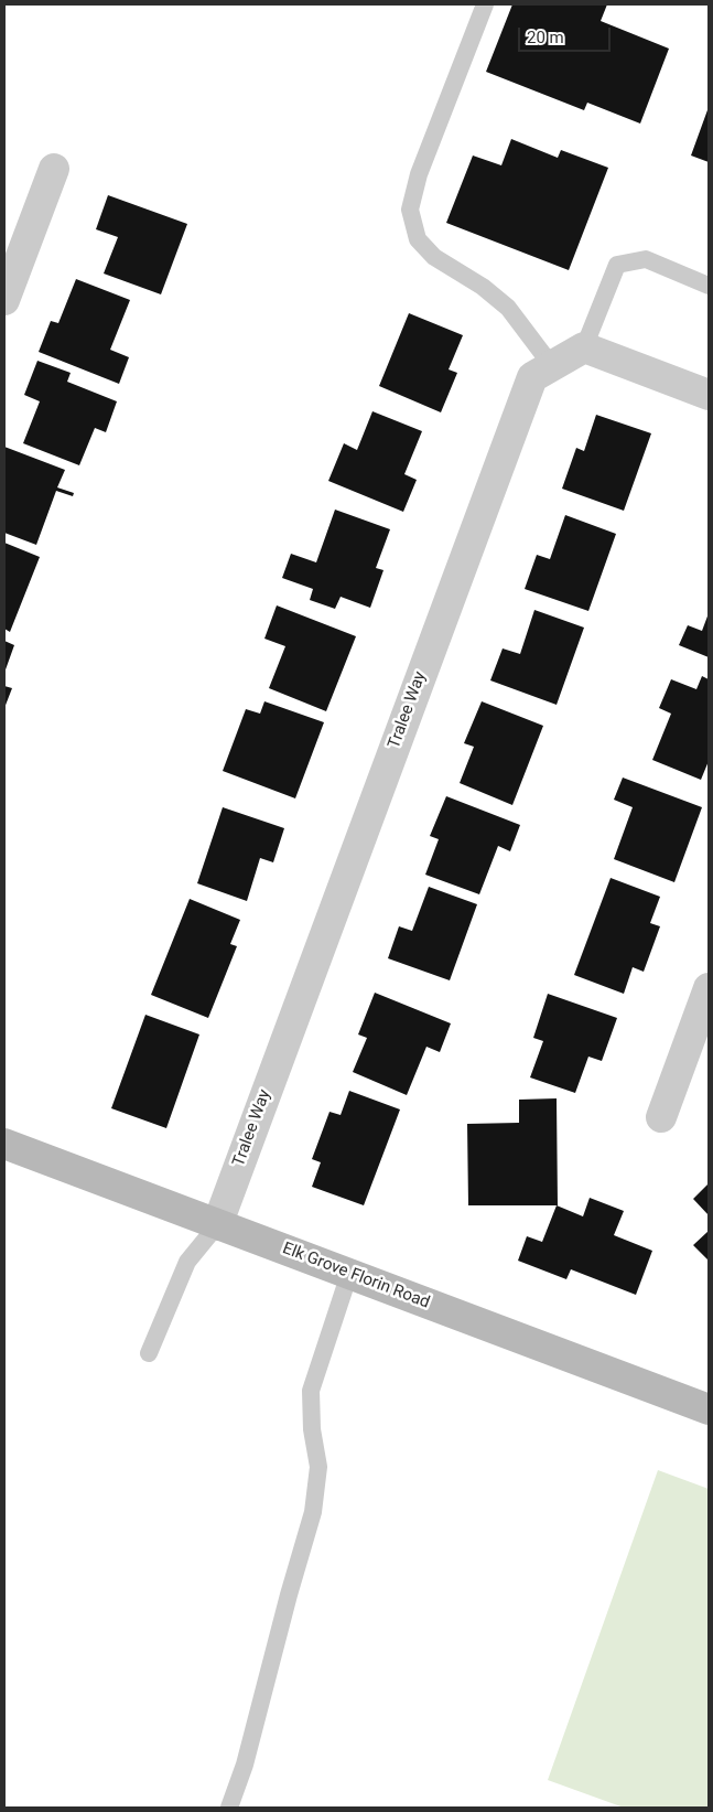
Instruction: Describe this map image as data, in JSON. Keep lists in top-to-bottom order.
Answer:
{
  "streets": {
    "main road": ["Elk Grove Florin Road"],
    "street": ["Tralee Way"]
  },
  "crossings": [
    ["Tralee Way", "Elk Grove Florin Road"]
  ],
  "scale_bar": "20 m"
}
